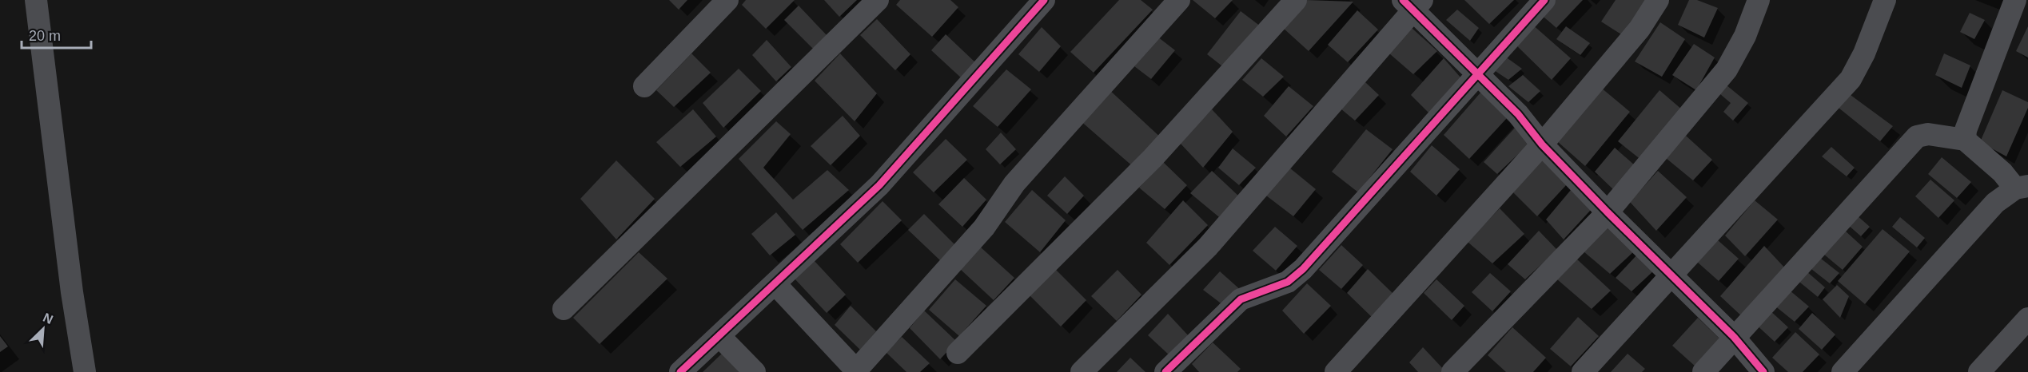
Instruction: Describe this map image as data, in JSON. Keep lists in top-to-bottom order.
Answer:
{
  "scale_bar": "20 m",
  "north": "top right"
}
